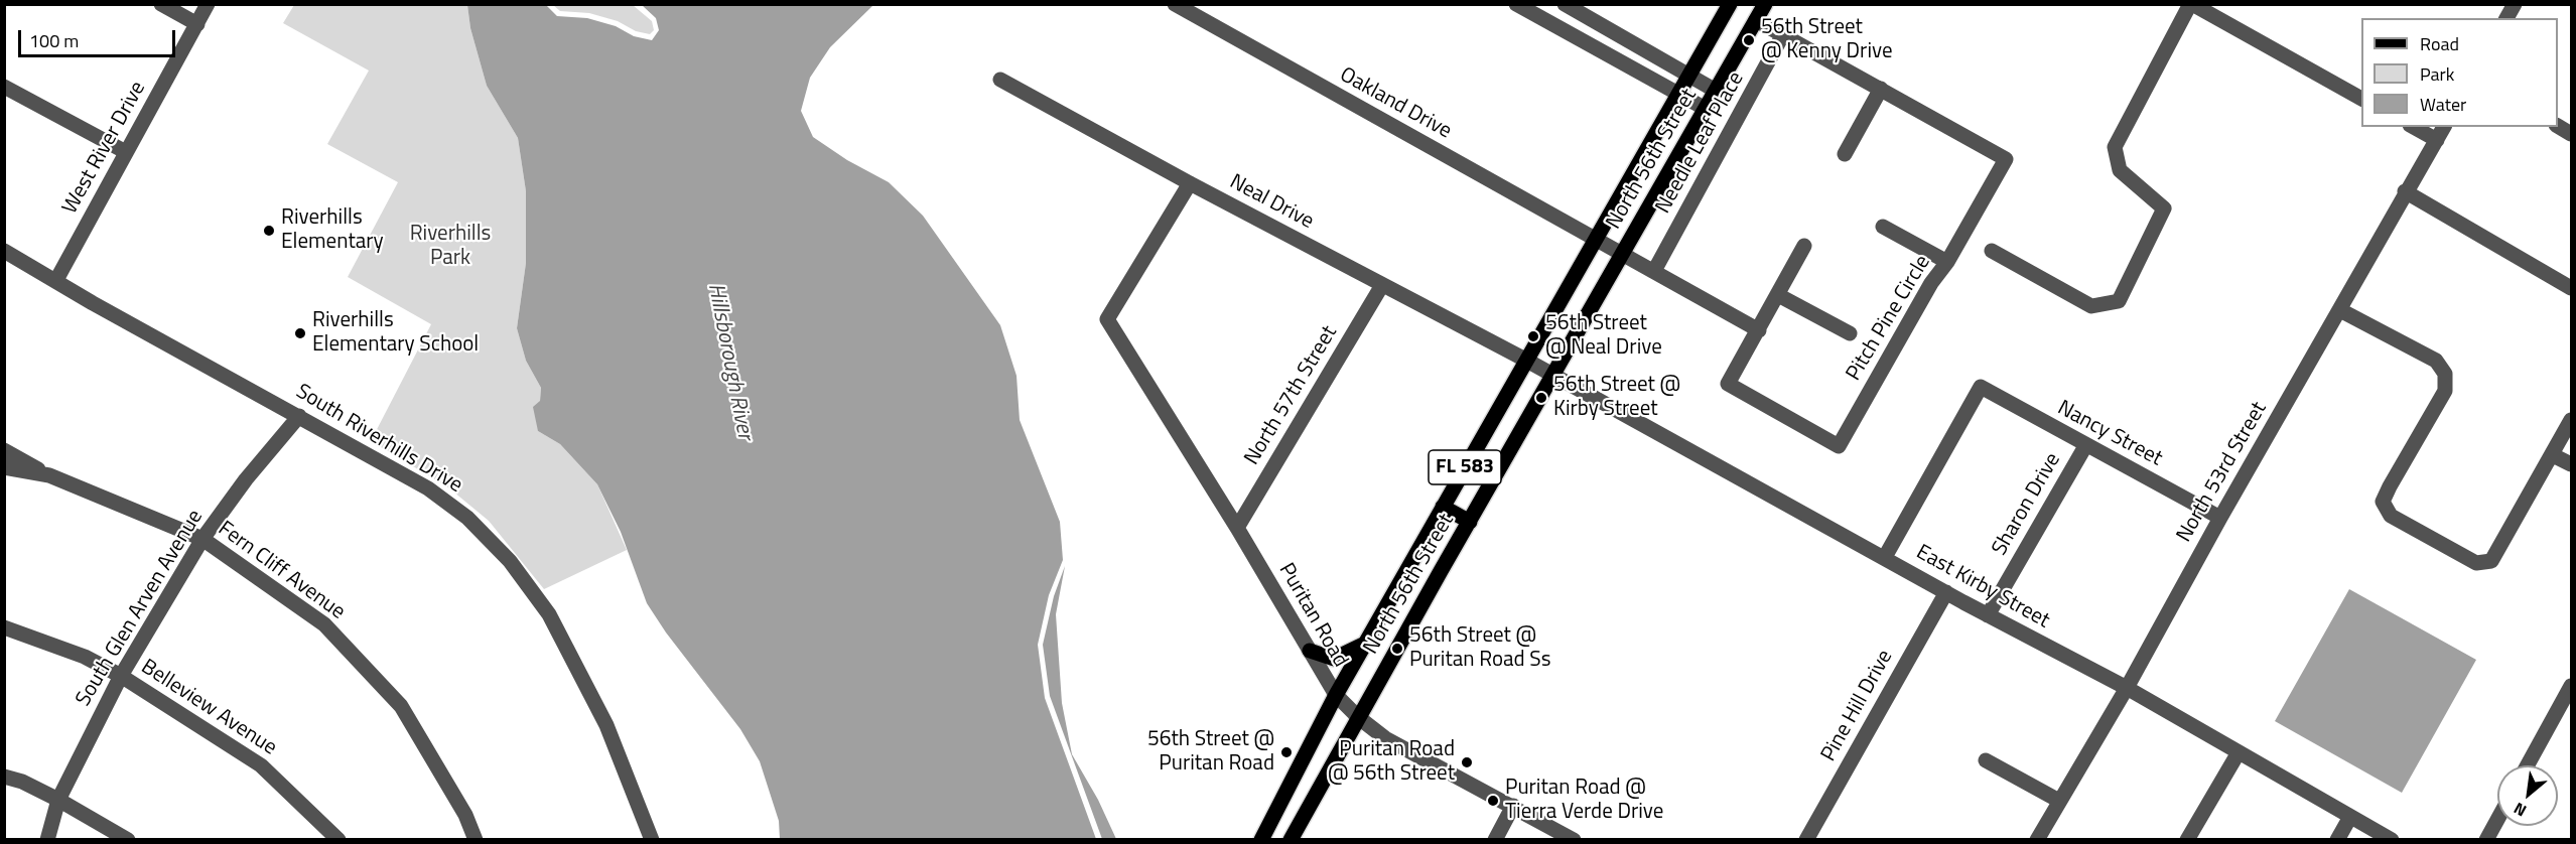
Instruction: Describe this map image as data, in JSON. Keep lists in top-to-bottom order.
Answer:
{
  "streets": {
    "main road": ["North 56th Street", "FL 583"],
    "street": [
      "Oakland Drive",
      "Needle Leaf Place",
      "West River Drive",
      "Neal Drive",
      "Pitch Pine Circle",
      "North 57th Street",
      "Nancy Street",
      "South Riverhills Drive",
      "North 53rd Street",
      "Sharon Drive",
      "Fern Cliff Avenue",
      "East Kirby Street",
      "South Glen Arven Avenue",
      "Puritan Road",
      "Pine Hill Drive",
      "Belleview Avenue"
    ]
  },
  "crossings": [
    ["Oakland Drive", "North 56th Street"],
    ["Needle Leaf Place", "Pitch Pine Circle"],
    ["West River Drive", "South Riverhills Drive"],
    ["North 56th Street", "Neal Drive"],
    ["North 56th Street", "Pitch Pine Circle"],
    ["North 56th Street", "East Kirby Street"],
    ["North 56th Street", "Puritan Road"],
    ["Neal Drive", "North 57th Street"],
    ["Neal Drive", "East Kirby Street"],
    ["Neal Drive", "Puritan Road"],
    ["North 57th Street", "Puritan Road"],
    ["Nancy Street", "North 53rd Street"],
    ["Nancy Street", "Sharon Drive"],
    ["Nancy Street", "East Kirby Street"],
    ["South Riverhills Drive", "South Glen Arven Avenue"],
    ["North 53rd Street", "East Kirby Street"],
    ["Sharon Drive", "East Kirby Street"],
    ["Fern Cliff Avenue", "South Glen Arven Avenue"],
    ["East Kirby Street", "Pine Hill Drive"],
    ["South Glen Arven Avenue", "Belleview Avenue"]
  ],
  "water": ["Hillsborough River"],
  "parks": ["Riverhills Park"],
  "places": [
    "56th Street @ Kenny Drive",
    "Riverhills Elementary",
    "Riverhills Elementary School",
    "56th Street @ Neal Drive",
    "56th Street @ Kirby Street",
    "56th Street @ Puritan Road Ss",
    "56th Street @ Puritan Road",
    "Puritan Road @ 56th Street",
    "Puritan Road @ Tierra Verde Drive"
  ],
  "legend": ["Road", "Park", "Water"],
  "scale_bar": "100 m",
  "north": "bottom left"
}
